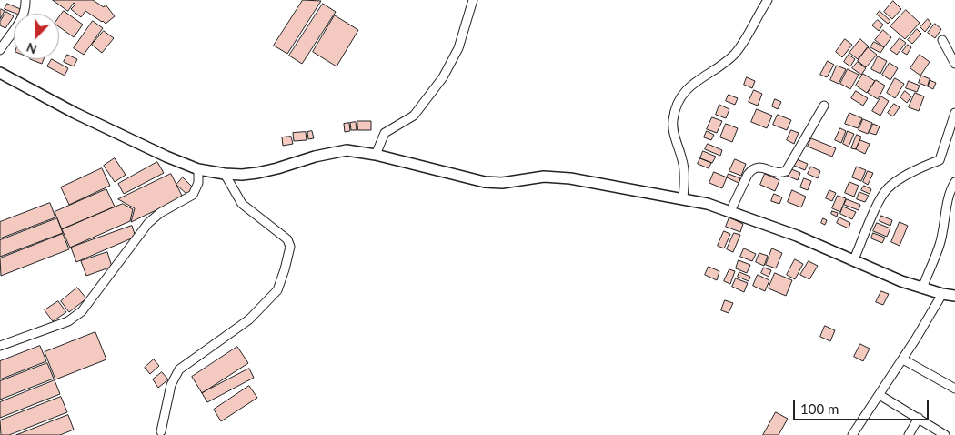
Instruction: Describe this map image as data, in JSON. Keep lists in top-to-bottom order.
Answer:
{
  "scale_bar": "100 m",
  "north": "bottom"
}
